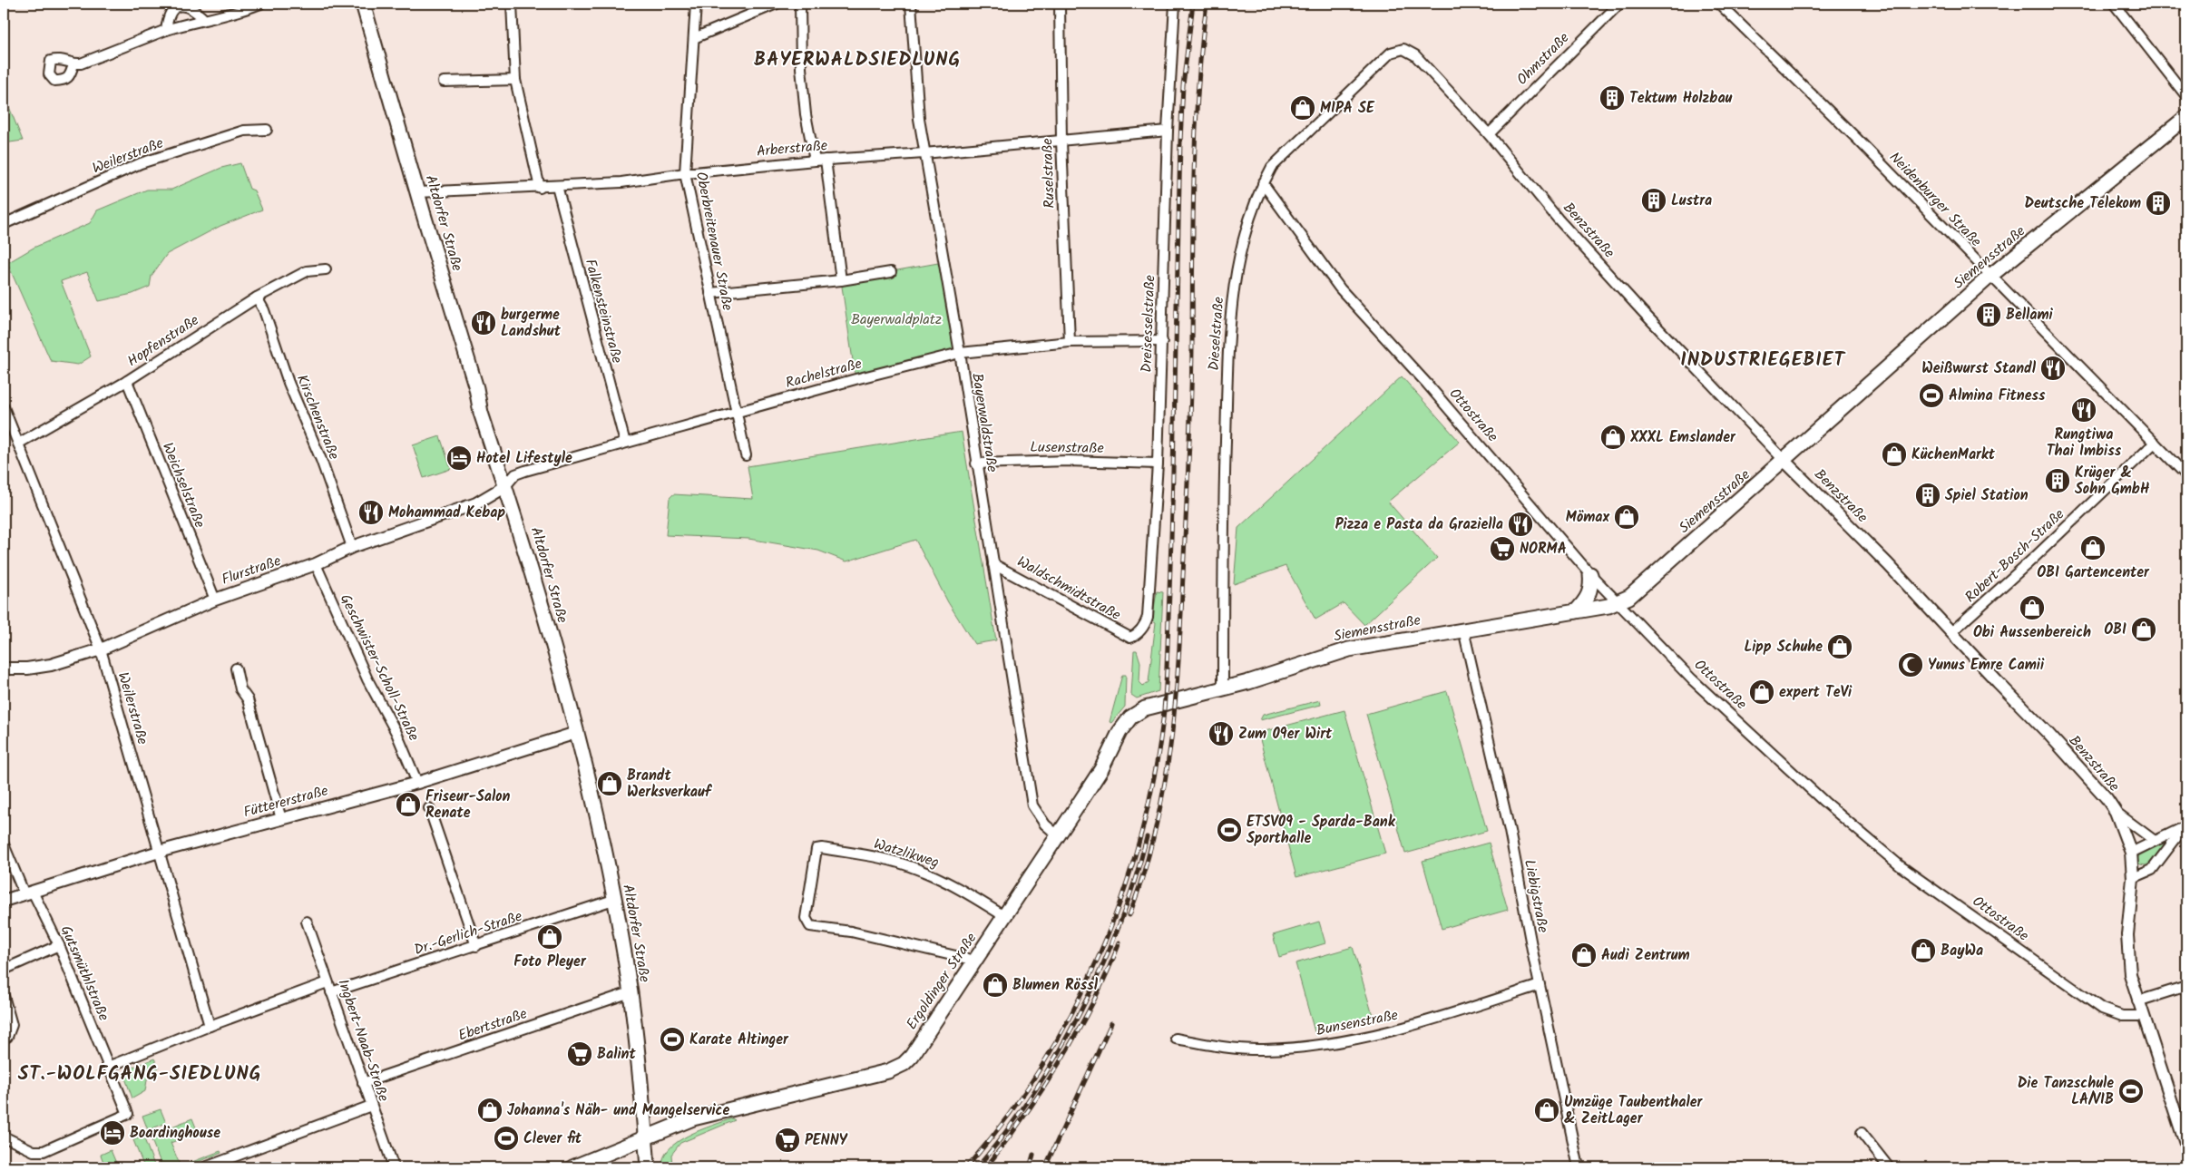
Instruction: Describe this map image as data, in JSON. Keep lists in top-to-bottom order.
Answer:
{
  "streets": {
    "main road": ["Altdorfer Straße", "Siemensstraße", "Ergoldinger Straße"],
    "street": [
      "Ohmstraße",
      "Arberstraße",
      "Weilerstraße",
      "Ruselstraße",
      "Neidenburger Straße",
      "Benzstraße",
      "Oberbreitenauer Straße",
      "Falkensteinstraße",
      "Dreisesselstraße",
      "Dieselstraße",
      "Hopfenstraße",
      "Rachelstraße",
      "Ottostraße",
      "Kirschenstraße",
      "Bayerwaldstraße",
      "Lusenstraße",
      "Weichselstraße",
      "Robert-Bosch-Straße",
      "Flurstraße",
      "Waldschmidtstraße",
      "Geschwister-Scholl-Straße",
      "Füttererstraße",
      "Watzlikweg",
      "Liebigstraße",
      "Dr.-Gerlich-Straße",
      "Gutsmüthlstraße",
      "Bunsenstraße",
      "Ebertstraße",
      "Ingbert-Naab-Straße"
    ]
  },
  "crossings": [
    ["Ohmstraße", "Benzstraße"],
    ["Arberstraße", "Ruselstraße"],
    ["Arberstraße", "Altdorfer Straße"],
    ["Arberstraße", "Oberbreitenauer Straße"],
    ["Arberstraße", "Falkensteinstraße"],
    ["Arberstraße", "Dreisesselstraße"],
    ["Arberstraße", "Bayerwaldstraße"],
    ["Weilerstraße", "Hopfenstraße"],
    ["Weilerstraße", "Flurstraße"],
    ["Weilerstraße", "Füttererstraße"],
    ["Ruselstraße", "Rachelstraße"],
    ["Neidenburger Straße", "Siemensstraße"],
    ["Neidenburger Straße", "Robert-Bosch-Straße"],
    ["Altdorfer Straße", "Rachelstraße"],
    ["Altdorfer Straße", "Flurstraße"],
    ["Altdorfer Straße", "Füttererstraße"],
    ["Altdorfer Straße", "Dr.-Gerlich-Straße"],
    ["Altdorfer Straße", "Ergoldinger Straße"],
    ["Altdorfer Straße", "Ebertstraße"],
    ["Benzstraße", "Siemensstraße"],
    ["Benzstraße", "Dieselstraße"],
    ["Benzstraße", "Ottostraße"],
    ["Benzstraße", "Robert-Bosch-Straße"],
    ["Oberbreitenauer Straße", "Rachelstraße"],
    ["Siemensstraße", "Dieselstraße"],
    ["Siemensstraße", "Ottostraße"],
    ["Siemensstraße", "Liebigstraße"],
    ["Siemensstraße", "Ergoldinger Straße"],
    ["Falkensteinstraße", "Rachelstraße"],
    ["Dreisesselstraße", "Rachelstraße"],
    ["Dreisesselstraße", "Lusenstraße"],
    ["Dreisesselstraße", "Waldschmidtstraße"],
    ["Dieselstraße", "Ottostraße"],
    ["Hopfenstraße", "Kirschenstraße"],
    ["Hopfenstraße", "Weichselstraße"],
    ["Rachelstraße", "Bayerwaldstraße"],
    ["Rachelstraße", "Flurstraße"],
    ["Kirschenstraße", "Flurstraße"],
    ["Bayerwaldstraße", "Lusenstraße"],
    ["Bayerwaldstraße", "Waldschmidtstraße"],
    ["Bayerwaldstraße", "Ergoldinger Straße"],
    ["Weichselstraße", "Flurstraße"],
    ["Flurstraße", "Geschwister-Scholl-Straße"],
    ["Geschwister-Scholl-Straße", "Füttererstraße"],
    ["Füttererstraße", "Gutsmüthlstraße"],
    ["Watzlikweg", "Ergoldinger Straße"],
    ["Liebigstraße", "Bunsenstraße"],
    ["Dr.-Gerlich-Straße", "Ingbert-Naab-Straße"],
    ["Ebertstraße", "Ingbert-Naab-Straße"]
  ],
  "districts": ["BAYERWALDSIEDLUNG", "INDUSTRIEGEBIET", "ST.-WOLFGANG-SIEDLUNG"],
  "parks": ["Bayerwaldplatz"],
  "places": {
    "building": [
      "Tektum Holzbau",
      "Lustra",
      "Deutsche Telekom",
      "Bellami",
      "Krüger & Sohn GmbH",
      "Spiel Station"
    ],
    "shop": [
      "MIPA SE",
      "XXXL Emslander",
      "KüchenMarkt",
      "Mömax",
      "OBI Gartencenter",
      "Obi Aussenbereich",
      "OBI",
      "Lipp Schuhe",
      "expert TeVi",
      "Brandt Werksverkauf",
      "Friseur-Salon Renate",
      "Foto Pleyer",
      "BayWa",
      "Audi Zentrum",
      "Blumen Rössl",
      "Johanna's Näh- und Mangelservice",
      "Umzüge Taubenthaler & ZeitLager"
    ],
    "restaurant": [
      "burgerme Landshut",
      "Weißwurst Standl",
      "Rungtiwa Thai Imbiss",
      "Mohammad Kebap",
      "Pizza e Pasta da Graziella",
      "Zum 09er Wirt"
    ],
    "sports": [
      "Almina Fitness",
      "ETSV09 - Sparda-Bank Sporthalle",
      "Karate Altinger",
      "Die Tanzschule LA/VIB",
      "Clever fit"
    ],
    "hotel": ["Hotel Lifestyle", "Boardinghouse"],
    "supermarket": ["NORMA", "Balint", "PENNY"],
    "mosque": ["Yunus Emre Camii"]
  }
}
